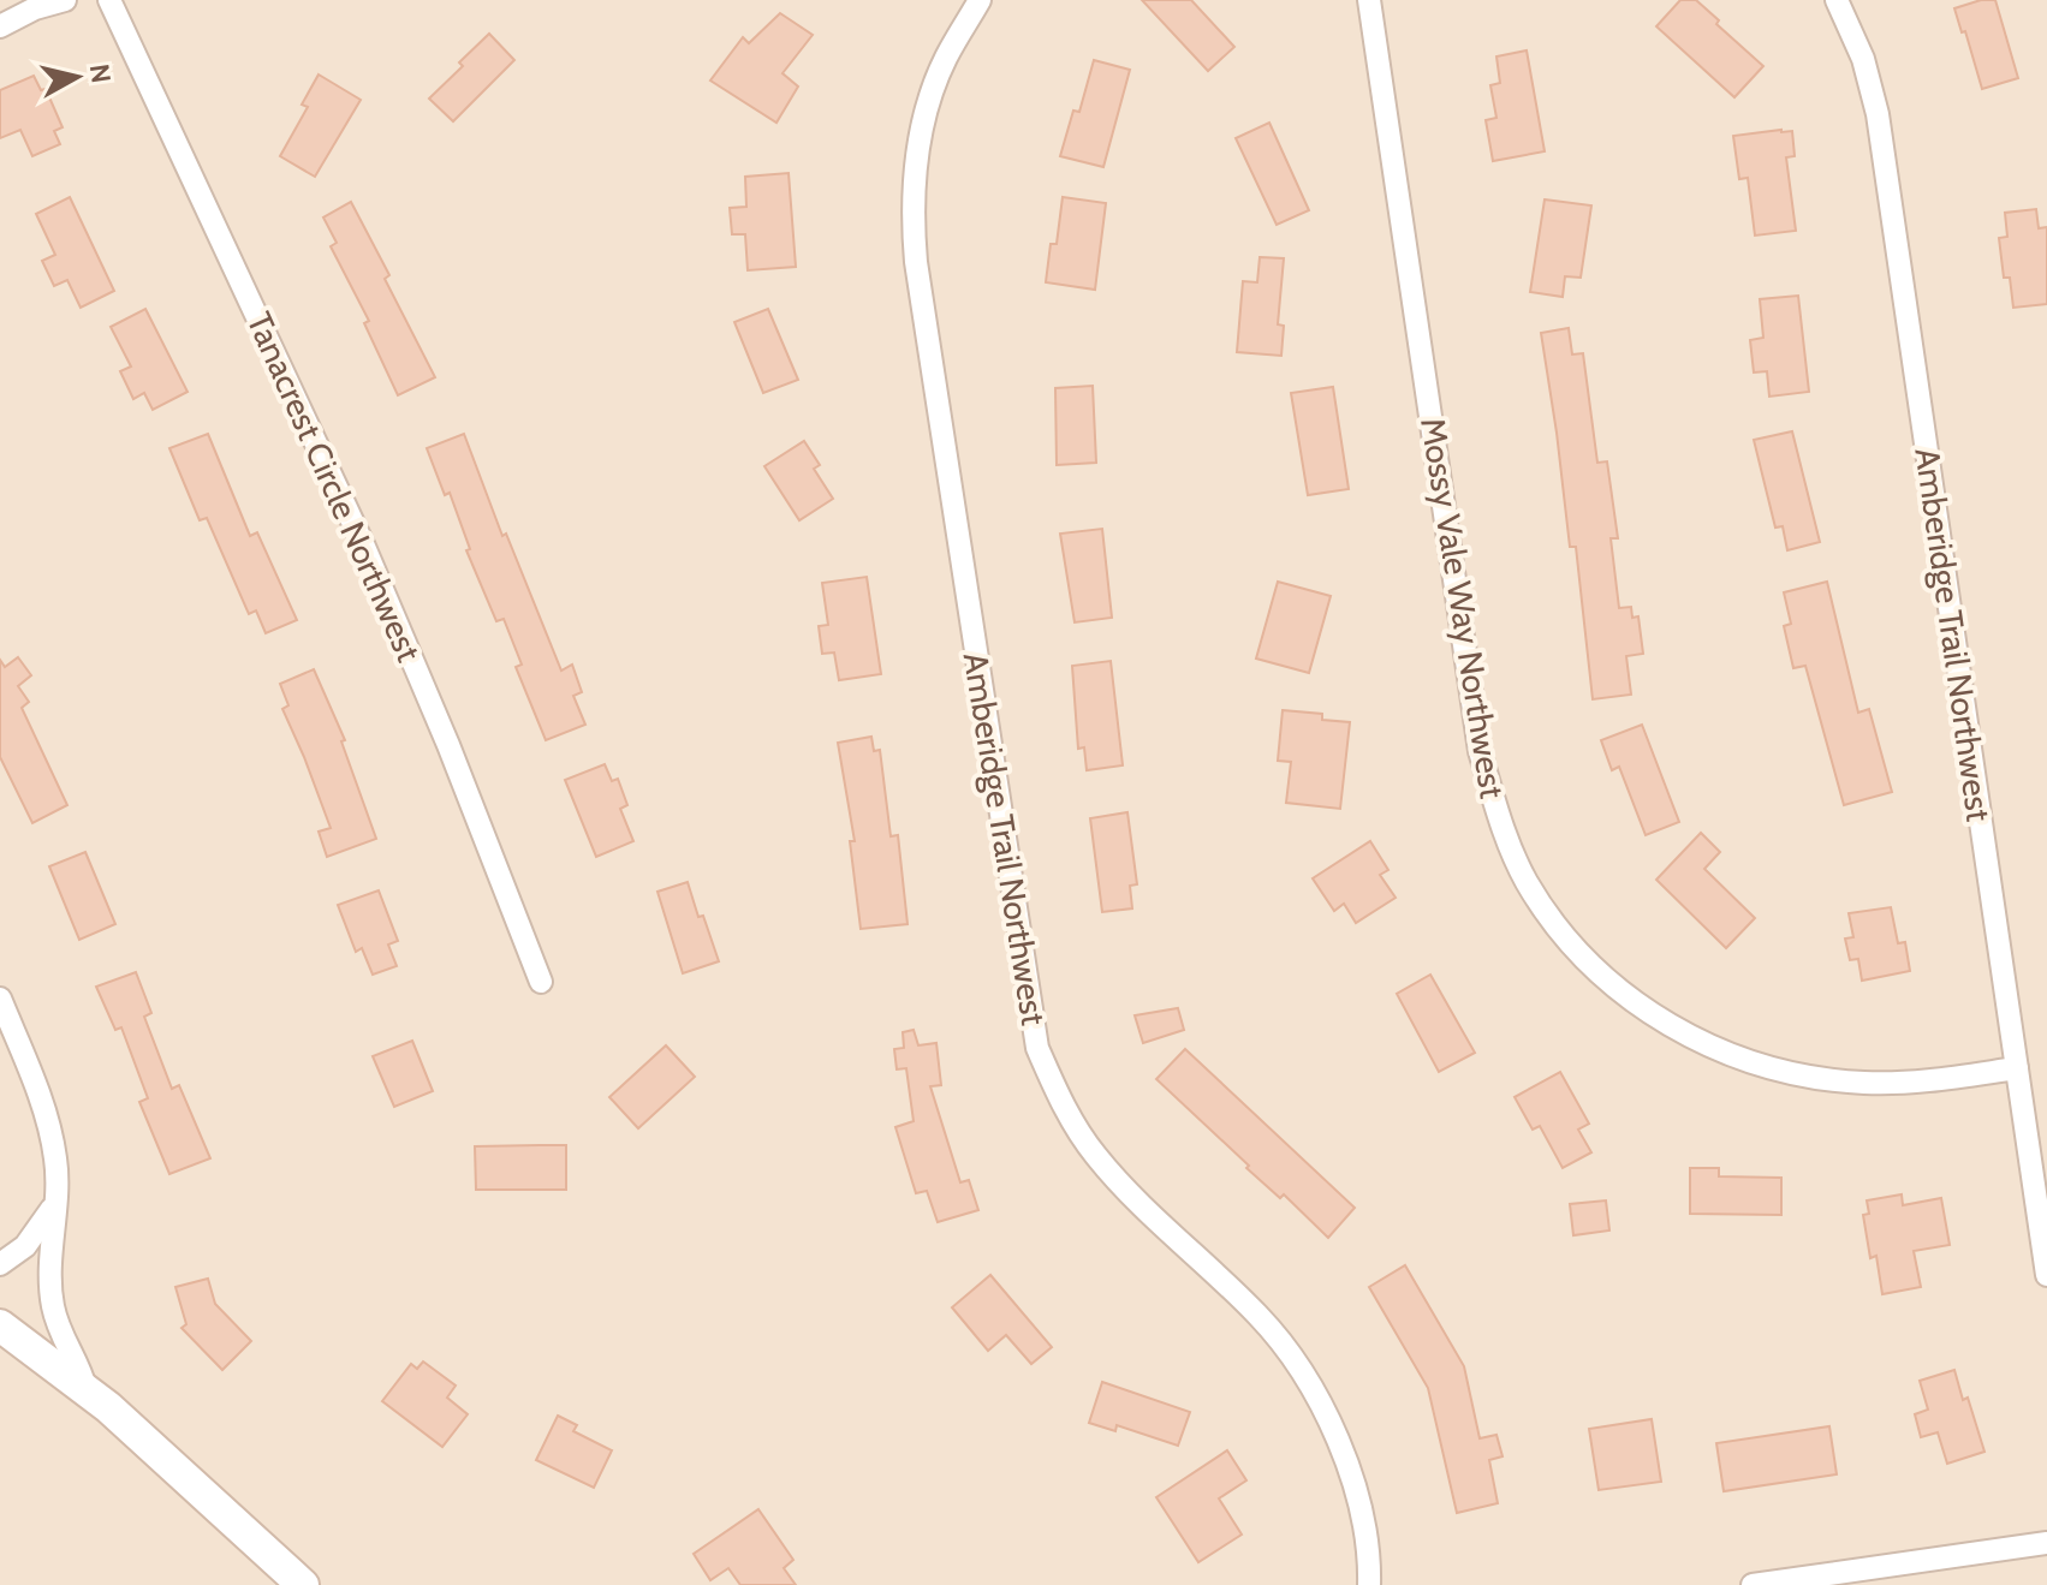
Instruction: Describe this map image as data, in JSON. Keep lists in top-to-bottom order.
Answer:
{
  "streets": {
    "street": ["Tanacrest Circle Northwest", "Mossy Vale Way Northwest", "Amberidge Trail Northwest"]
  },
  "crossings": [
    ["Mossy Vale Way Northwest", "Amberidge Trail Northwest"]
  ],
  "north": "right"
}
